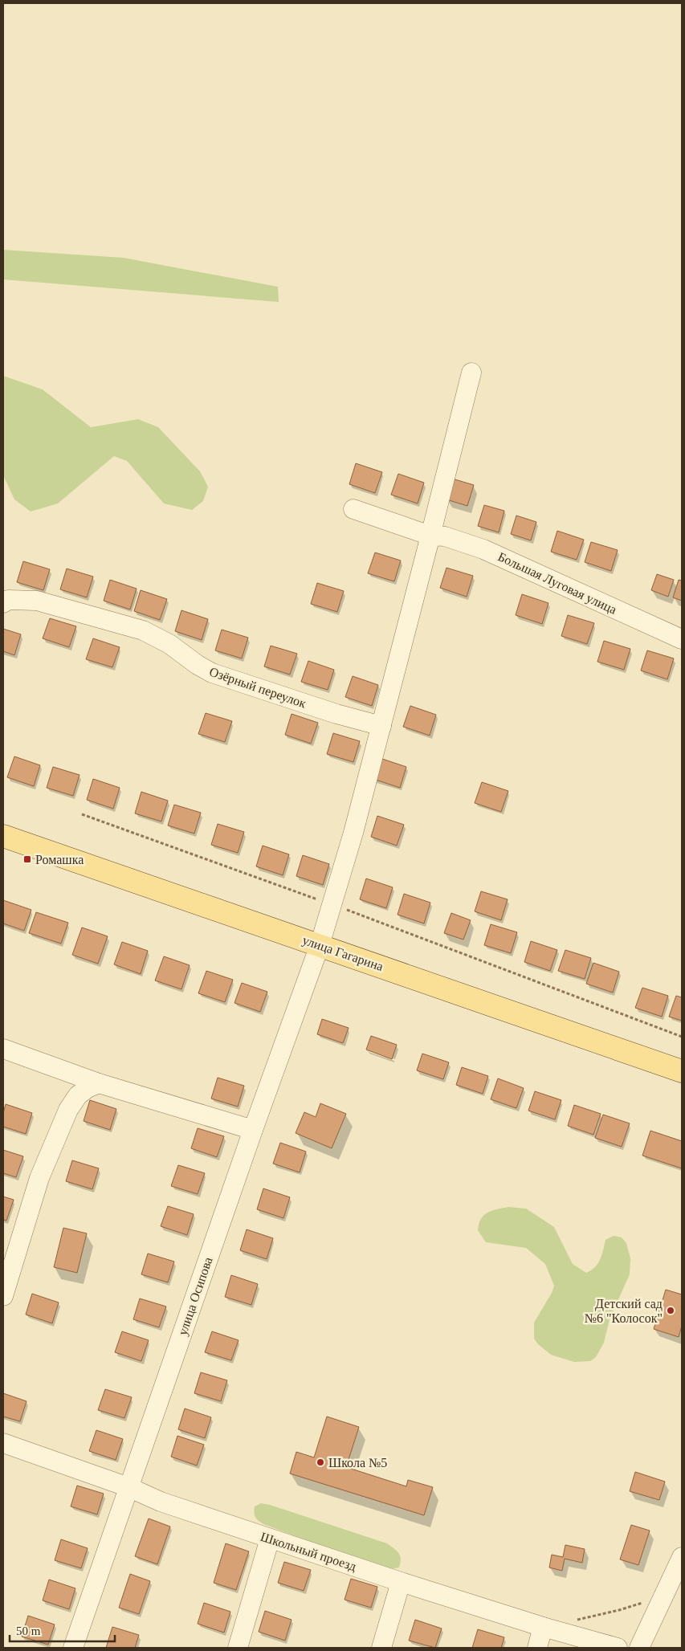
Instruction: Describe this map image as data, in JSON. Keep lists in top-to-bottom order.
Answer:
{
  "streets": {
    "main road": ["улица Гагарина"],
    "street": [
      "Большая Луговая улица",
      "Озёрный переулок",
      "улица Осипова",
      "Школьный проезд"
    ]
  },
  "crossings": [
    ["Большая Луговая улица", "улица Осипова"],
    ["Озёрный переулок", "улица Осипова"],
    ["улица Гагарина", "улица Осипова"],
    ["улица Осипова", "Школьный проезд"]
  ],
  "places": {
    "transit": ["Ромашка"],
    "other": ["Детский сад №6 \"Колосок\"", "Школа №5"]
  },
  "scale_bar": "50 m"
}
